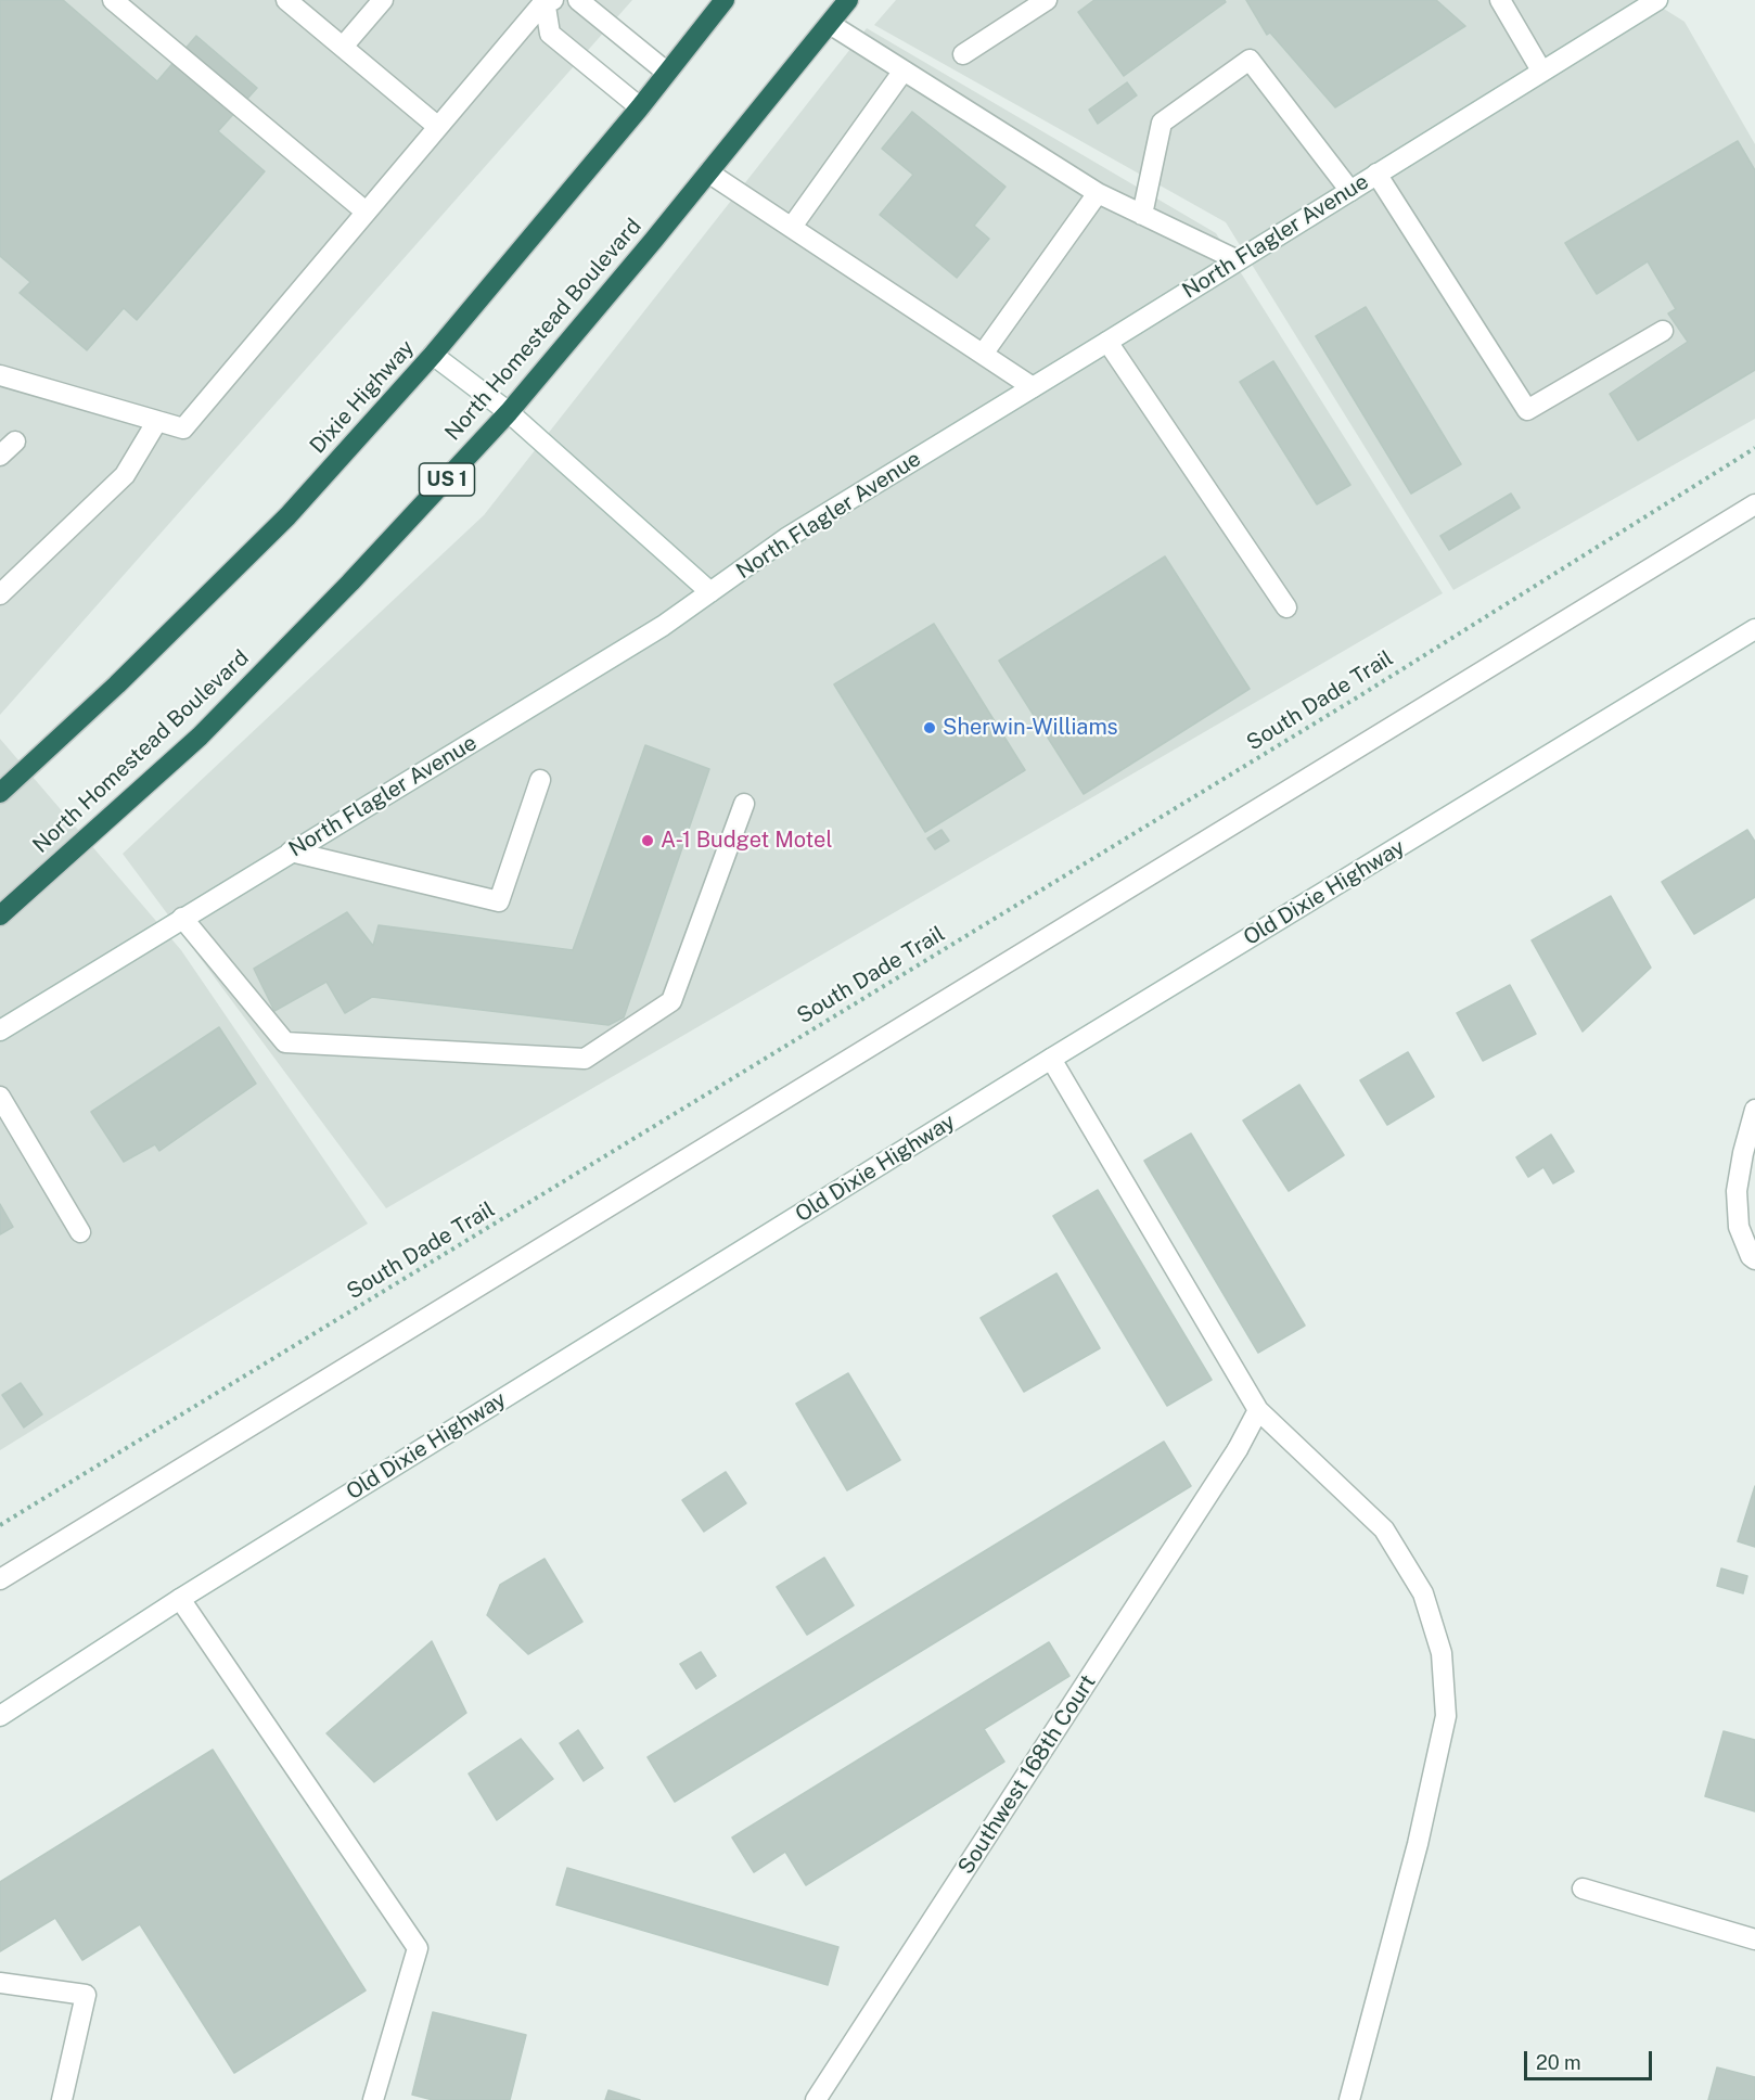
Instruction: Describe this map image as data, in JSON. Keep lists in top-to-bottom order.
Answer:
{
  "streets": {
    "highway": ["North Homestead Boulevard", "Dixie Highway", "US 1"],
    "street": ["North Flagler Avenue", "Old Dixie Highway", "Southwest 168th Court"],
    "path": ["South Dade Trail"]
  },
  "places": ["Sherwin-Williams", "A-1 Budget Motel"],
  "scale_bar": "20 m"
}
